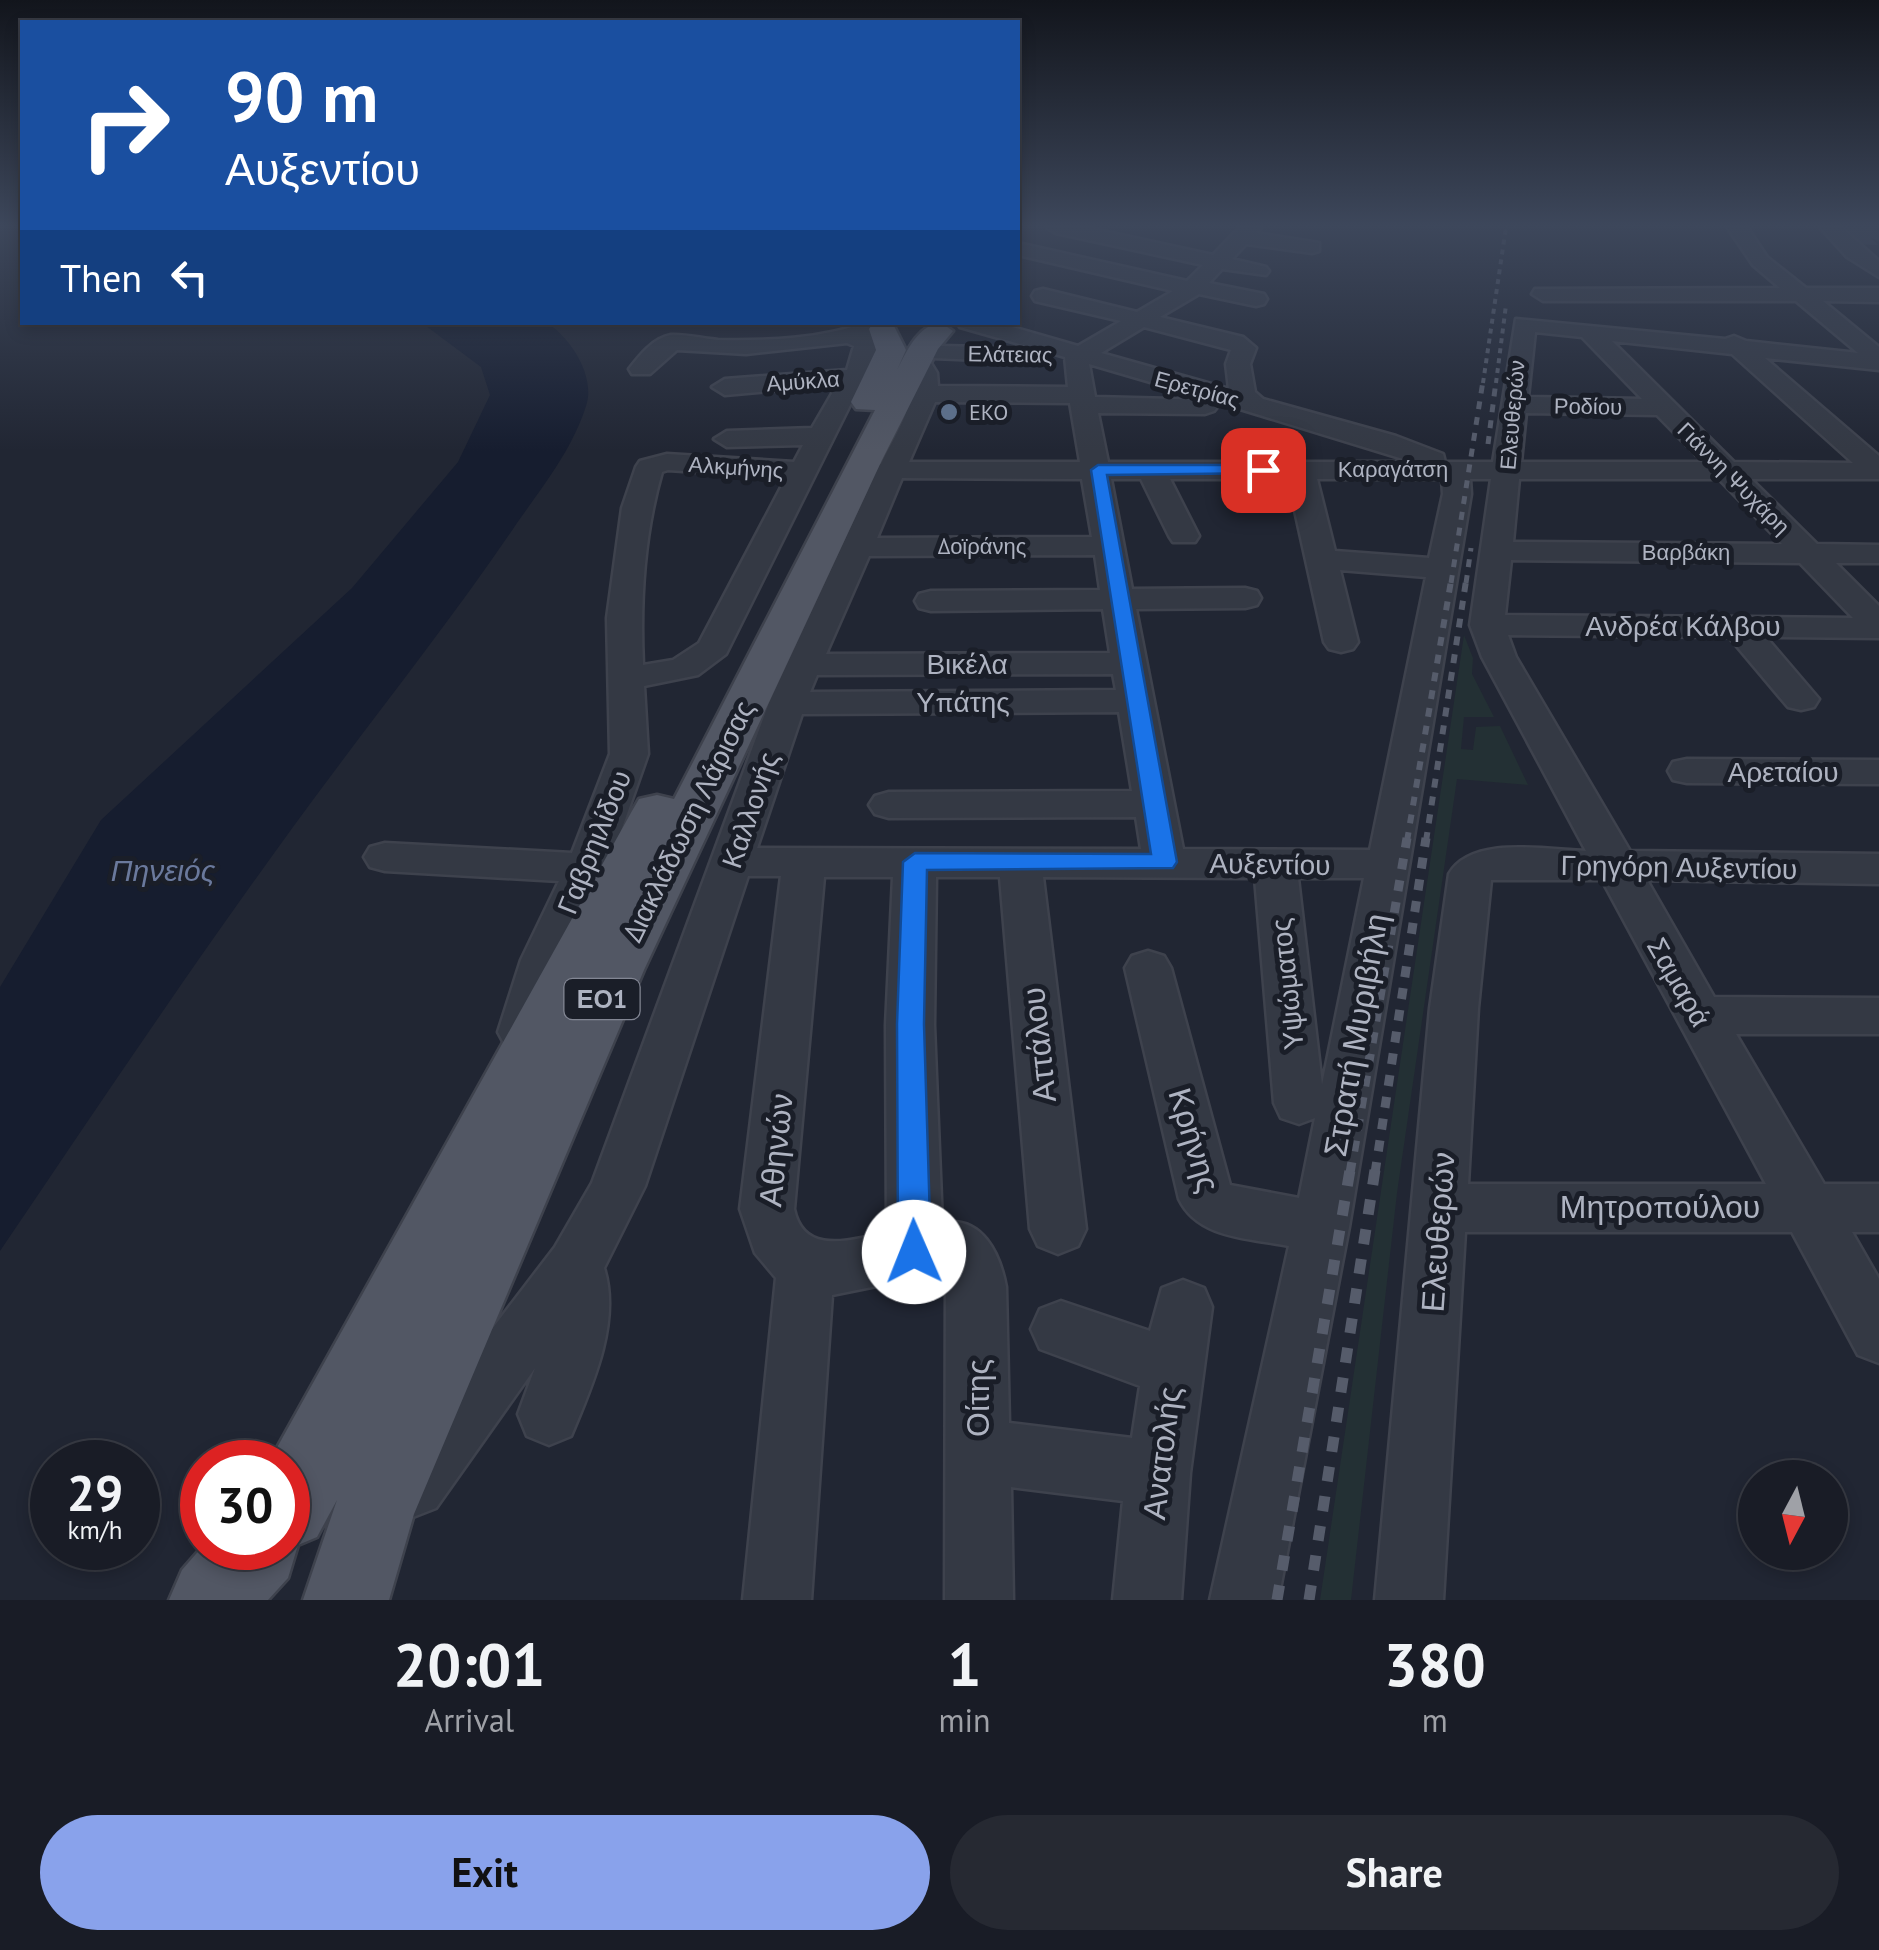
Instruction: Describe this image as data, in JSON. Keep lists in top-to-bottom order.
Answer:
{
  "streets": {
    "main road": ["Διακλάδωση Λάρισας", "ΕΟ1"],
    "street": [
      "Ελάτειας",
      "Αμύκλα",
      "Ερετρίας",
      "Ροδίου",
      "Ελευθερών",
      "Αλκμήνης",
      "Καραγάτση",
      "Γιάννη Ψυχάρη",
      "Δοϊράνης",
      "Βαρβάκη",
      "Ανδρέα Κάλβου",
      "Βικέλα",
      "Υπάτης",
      "Αρεταίου",
      "Καλλoνής",
      "Γαβρηιλίδου",
      "Αυξεντίου",
      "Γρηγόρη Αυξεντίου",
      "Σαμαρά",
      "Υψώματος",
      "Στρατή Μυριβήλη",
      "Αττάλου",
      "Κρήνης",
      "Αθηνών",
      "Μητροπούλου",
      "Οίτης",
      "Ανατολής"
    ]
  },
  "crossings": [
    ["Ελάτειας", "Αμύκλα"],
    ["Ελάτειας", "Ερετρίας"],
    ["Ελάτειας", "Διακλάδωση Λάρισας"],
    ["Αμύκλα", "Ερετρίας"],
    ["Αμύκλα", "Διακλάδωση Λάρισας"],
    ["Ερετρίας", "Καραγάτση"],
    ["Ερετρίας", "Διακλάδωση Λάρισας"],
    ["Ερετρίας", "Στρατή Μυριβήλη"],
    ["Ροδίου", "Ελευθερών"],
    ["Ροδίου", "Γιάννη Ψυχάρη"],
    ["Ελευθερών", "Καραγάτση"],
    ["Ελευθερών", "Γιάννη Ψυχάρη"],
    ["Ελευθερών", "Βαρβάκη"],
    ["Ελευθερών", "Ανδρέα Κάλβου"],
    ["Ελευθερών", "Γρηγόρη Αυξεντίου"],
    ["Ελευθερών", "Σαμαρά"],
    ["Ελευθερών", "Μητροπούλου"],
    ["Αλκμήνης", "Καραγάτση"],
    ["Αλκμήνης", "Καλλoνής"],
    ["Αλκμήνης", "Διακλάδωση Λάρισας"],
    ["Αλκμήνης", "Γαβρηιλίδου"],
    ["Καραγάτση", "Γιάννη Ψυχάρη"],
    ["Καραγάτση", "Καλλoνής"],
    ["Καραγάτση", "Διακλάδωση Λάρισας"],
    ["Καραγάτση", "Στρατή Μυριβήλη"],
    ["Γιάννη Ψυχάρη", "Βαρβάκη"],
    ["Γιάννη Ψυχάρη", "Ανδρέα Κάλβου"],
    ["Δοϊράνης", "Καλλoνής"],
    ["Ανδρέα Κάλβου", "Σαμαρά"],
    ["Βικέλα", "Υπάτης"],
    ["Βικέλα", "Καλλoνής"],
    ["Υπάτης", "Καλλoνής"],
    ["Καλλoνής", "Διακλάδωση Λάρισας"],
    ["Καλλoνής", "Αυξεντίου"],
    ["Διακλάδωση Λάρισας", "Γαβρηιλίδου"],
    ["Αυξεντίου", "Υψώματος"],
    ["Αυξεντίου", "Στρατή Μυριβήλη"],
    ["Αυξεντίου", "Αττάλου"],
    ["Αυξεντίου", "Αθηνών"],
    ["Γρηγόρη Αυξεντίου", "Σαμαρά"],
    ["Σαμαρά", "Μητροπούλου"],
    ["Στρατή Μυριβήλη", "Κρήνης"]
  ],
  "water": ["Πηνειός"],
  "places": ["EKO"],
  "north": "bottom",
  "page": {
    "turn": ["90 m", "Αυξεντίου"],
    "then": "Then",
    "speed": "29 km/h",
    "limit": "30",
    "eta": [
      "20:01",
      "Arrival",
      "1",
      "min",
      "380",
      "m"
    ],
    "buttons": ["Exit", "Share"]
  }
}
